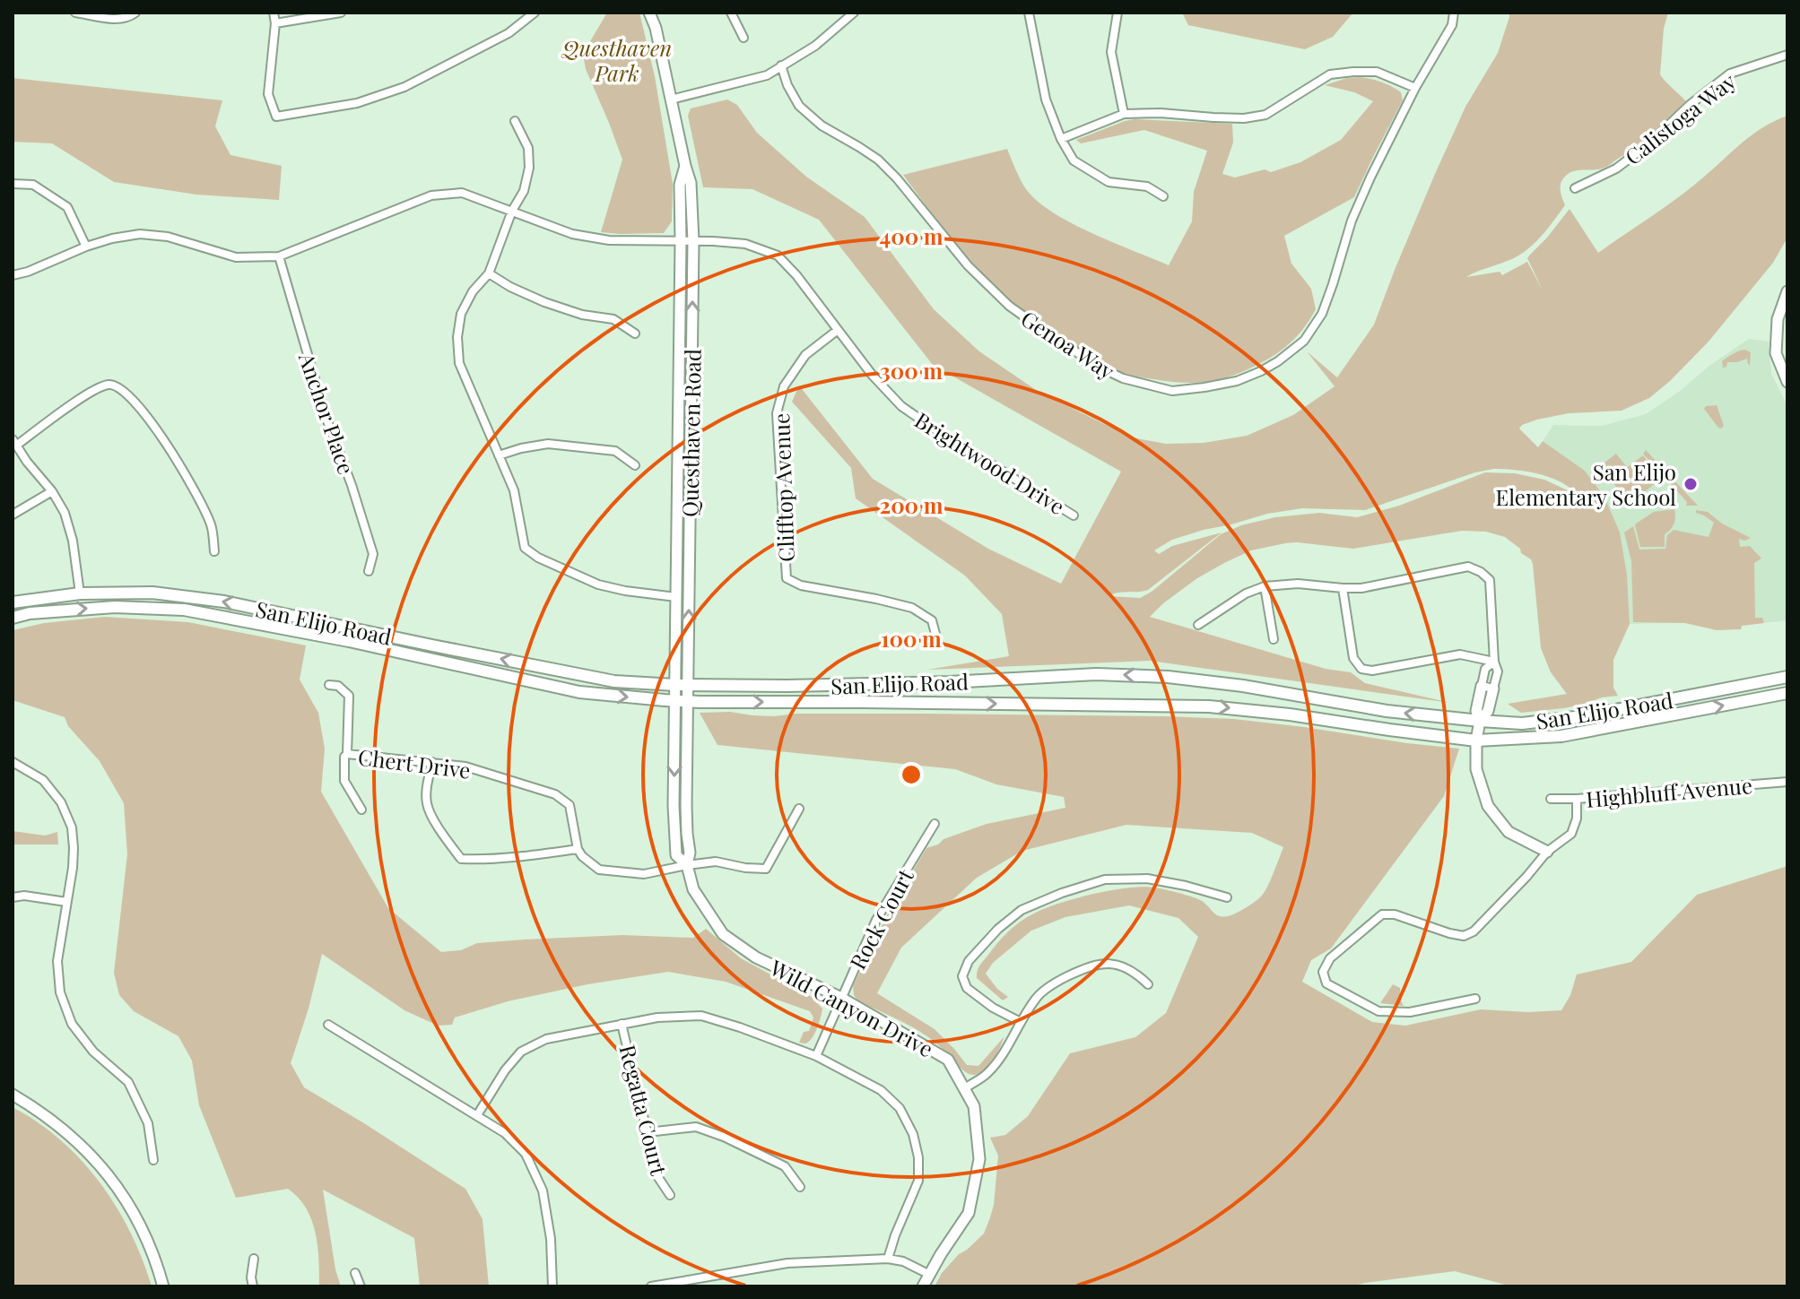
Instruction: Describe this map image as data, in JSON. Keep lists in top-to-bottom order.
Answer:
{
  "streets": {
    "main road": ["San Elijo Road"],
    "street": [
      "Calistoga Way",
      "Genoa Way",
      "Anchor Place",
      "Questhaven Road",
      "Brightwood Drive",
      "Clifftop Avenue",
      "Chert Drive",
      "Highbluff Avenue",
      "Rock Court",
      "Wild Canyon Drive",
      "Regatta Court"
    ]
  },
  "crossings": [
    ["Anchor Place", "Brightwood Drive"],
    ["Questhaven Road", "Brightwood Drive"],
    ["Questhaven Road", "San Elijo Road"],
    ["Questhaven Road", "Wild Canyon Drive"],
    ["Brightwood Drive", "Clifftop Avenue"],
    ["San Elijo Road", "Wild Canyon Drive"],
    ["Rock Court", "Wild Canyon Drive"]
  ],
  "parks": ["Questhaven Park"],
  "places": ["San Elijo Elementary School"],
  "rings": [
    "400 m",
    "300 m",
    "200 m",
    "100 m"
  ]
}
